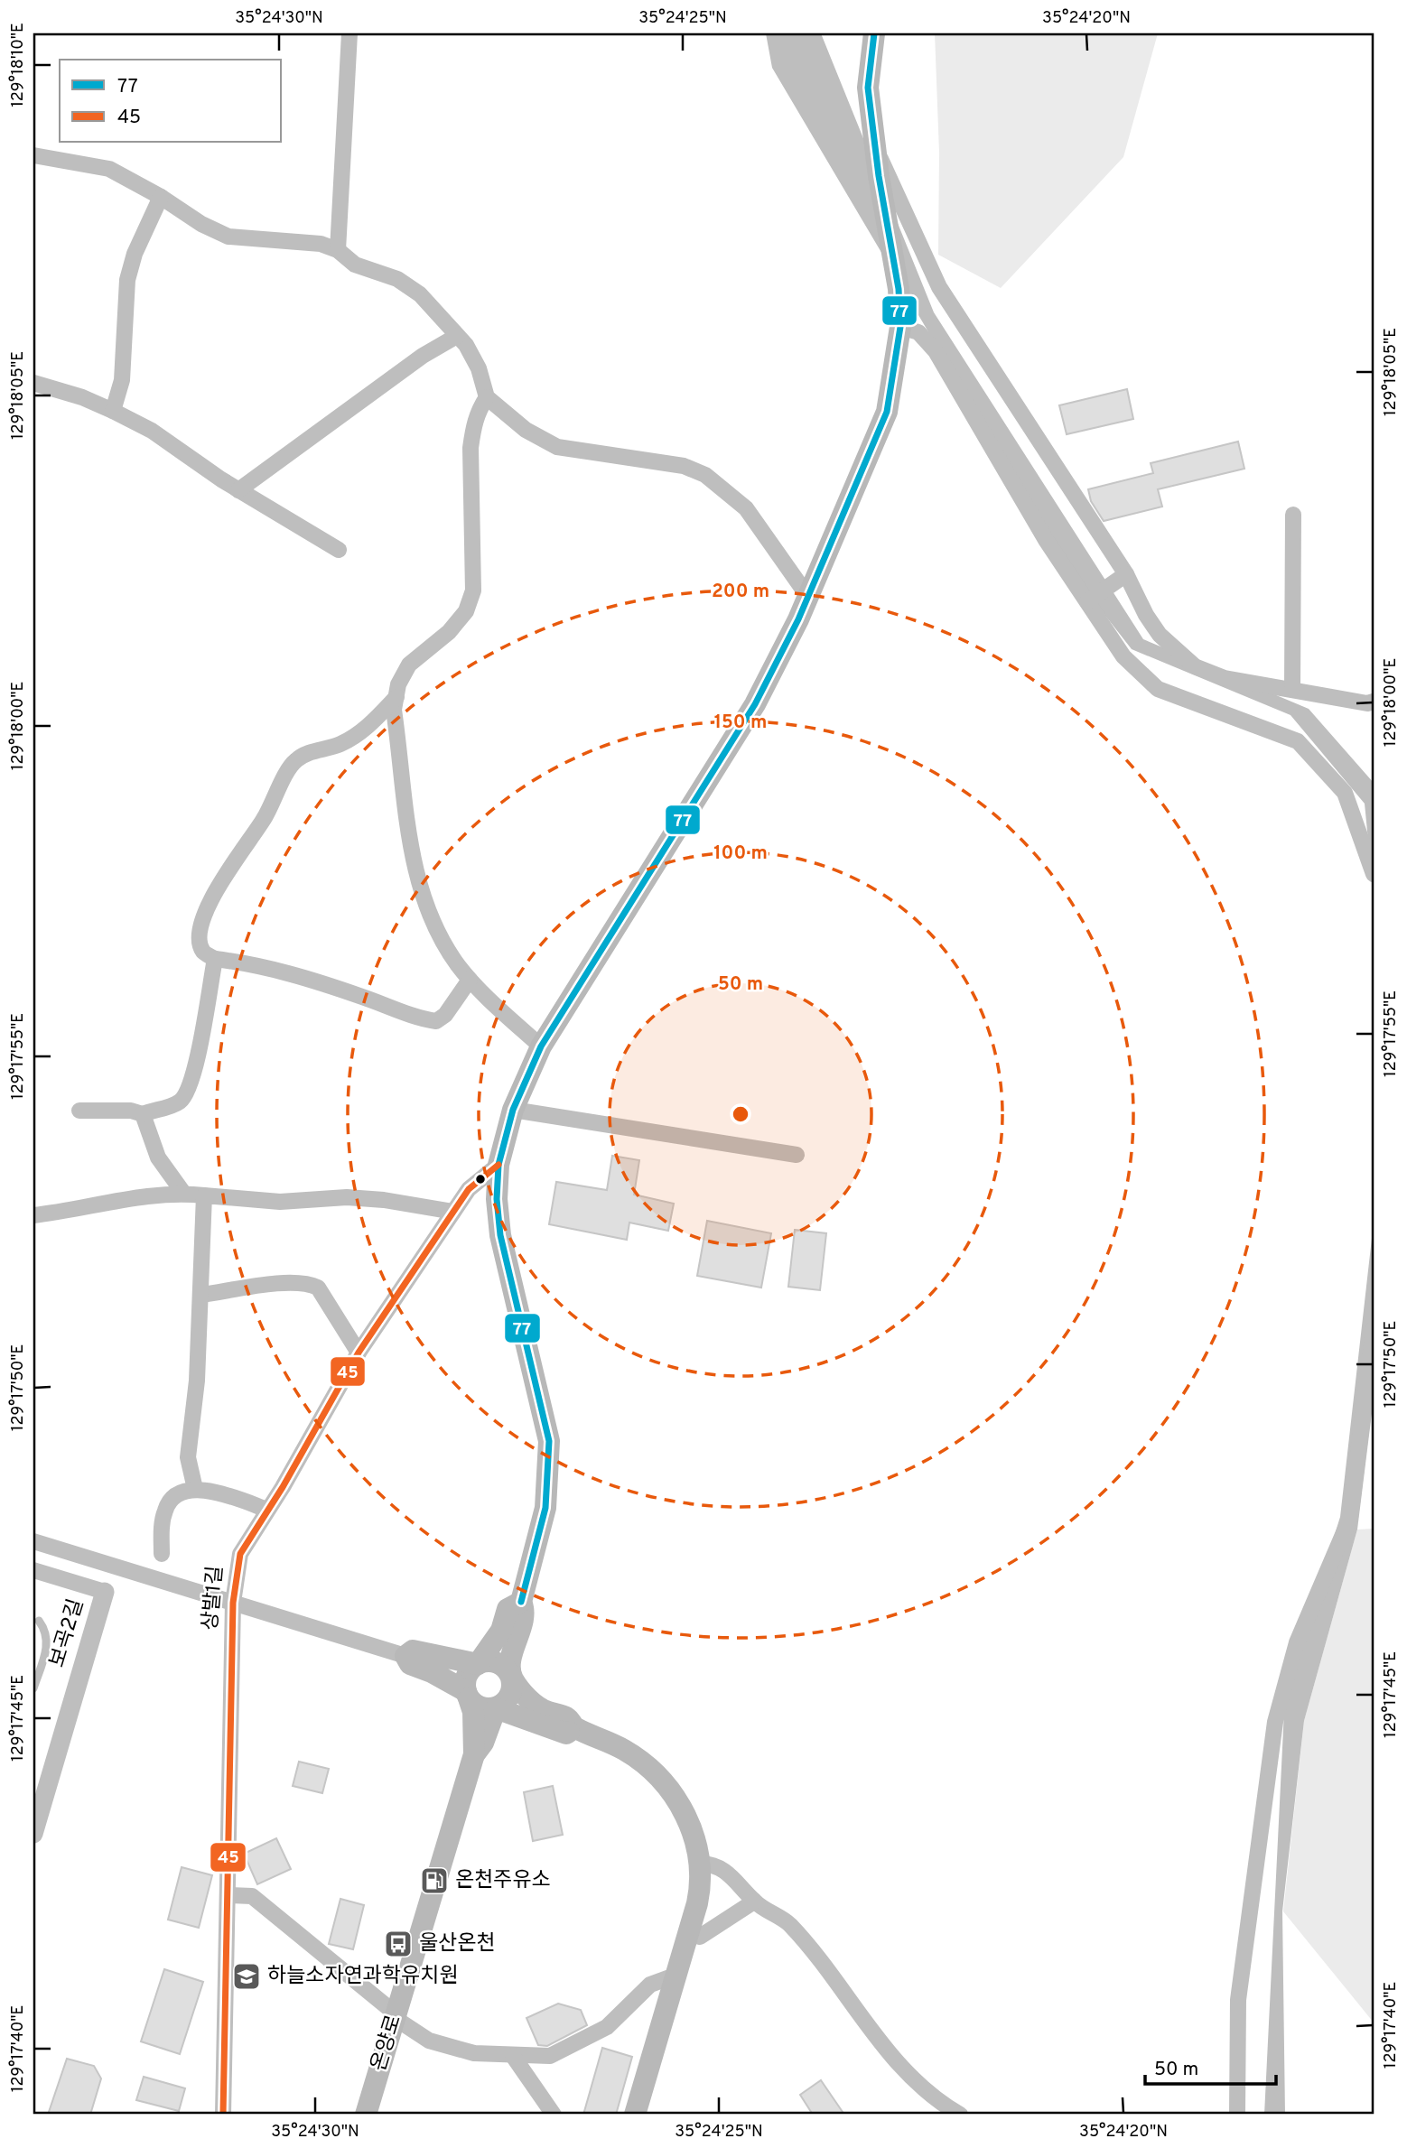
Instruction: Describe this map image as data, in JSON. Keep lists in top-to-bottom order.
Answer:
{
  "streets": {
    "main road": ["온양로"],
    "street": ["상발1길", "보곡2길"]
  },
  "places": {
    "fuel station": ["온천주유소"],
    "bus stop": ["울산온천"],
    "school or university": ["하늘소자연과학유치원"]
  },
  "lines": ["transit line 77", "transit line 45"],
  "legend": ["77", "45"],
  "scale_bar": "50 m",
  "coordinates": [
    "35°24'30\"N",
    "35°24'25\"N",
    "35°24'20\"N",
    "129°18'10\"E",
    "129°18'05\"E",
    "129°18'00\"E",
    "129°17'55\"E",
    "129°17'50\"E",
    "129°17'45\"E",
    "129°17'40\"E"
  ],
  "rings": [
    "200 m",
    "150 m",
    "100 m",
    "50 m"
  ]
}
